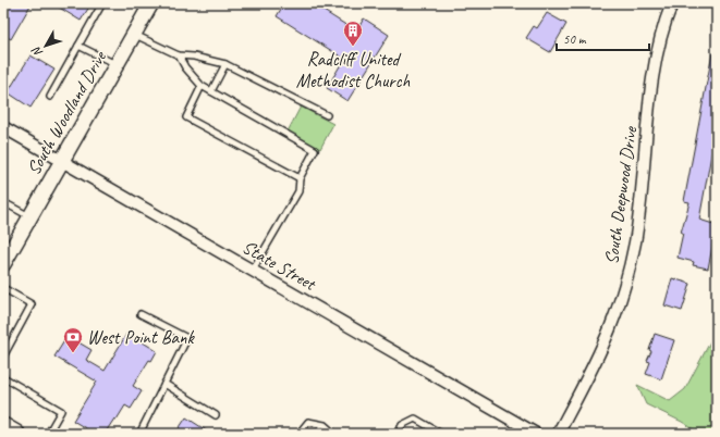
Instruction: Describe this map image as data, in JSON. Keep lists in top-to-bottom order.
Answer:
{
  "streets": {
    "street": ["South Woodland Drive", "South Deepwood Drive", "State Street"]
  },
  "crossings": [
    ["South Woodland Drive", "State Street"]
  ],
  "places": {
    "building": ["Radcliff United Methodist Church"],
    "bank": ["West Point Bank"]
  },
  "scale_bar": "50 m",
  "north": "bottom left"
}
